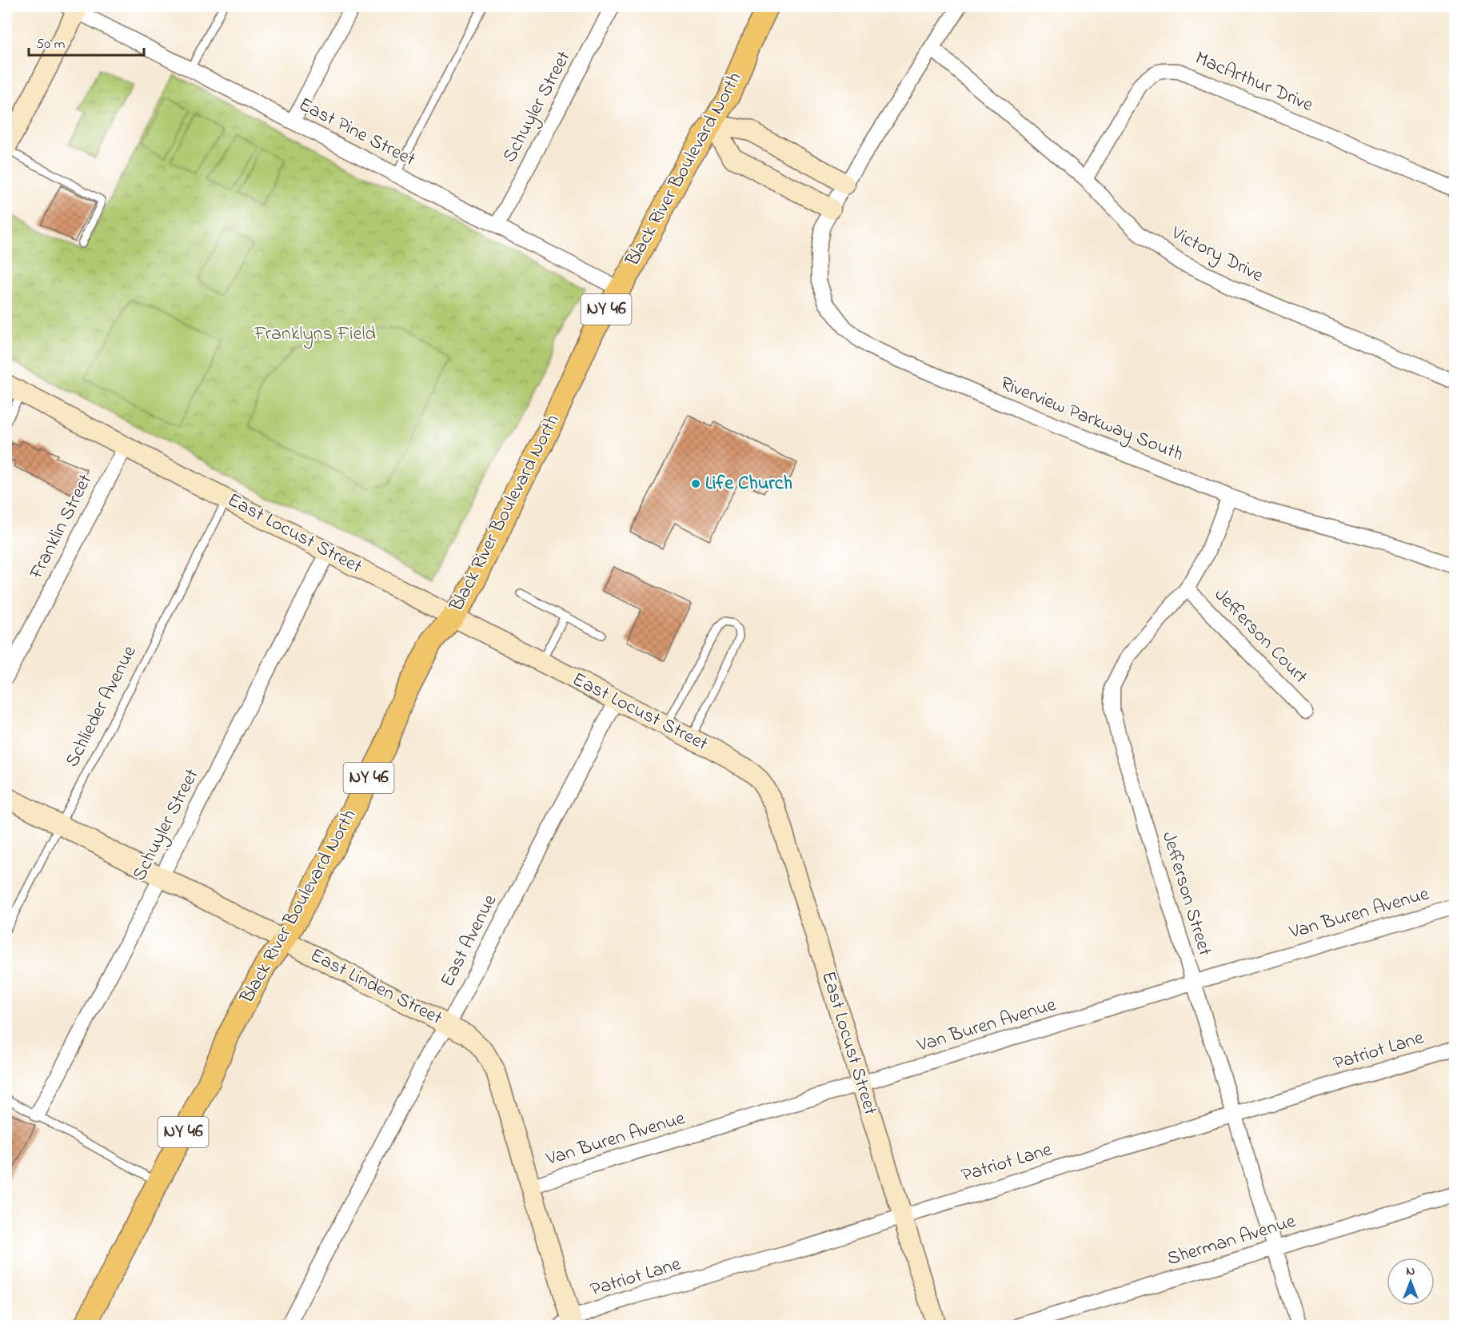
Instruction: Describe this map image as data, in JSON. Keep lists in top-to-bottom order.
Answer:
{
  "streets": {
    "main road": ["Black River Boulevard North", "NY 46"],
    "street": [
      "MacArthur Drive",
      "Schuyler Street",
      "East Pine Street",
      "Victory Drive",
      "Riverview Parkway South",
      "Franklin Street",
      "East Locust Street",
      "Jefferson Court",
      "Jefferson Street",
      "Van Buren Avenue",
      "East Avenue",
      "East Linden Street",
      "Patriot Lane",
      "Sherman Avenue"
    ],
    "lane": ["Schlieder Avenue"]
  },
  "crossings": [
    ["MacArthur Drive", "Victory Drive"],
    ["Schuyler Street", "East Pine Street"],
    ["Schuyler Street", "East Locust Street"],
    ["Schuyler Street", "East Linden Street"],
    ["East Pine Street", "Black River Boulevard North"],
    ["Black River Boulevard North", "East Locust Street"],
    ["Black River Boulevard North", "East Linden Street"],
    ["Victory Drive", "Riverview Parkway South"],
    ["Riverview Parkway South", "Jefferson Street"],
    ["Franklin Street", "East Locust Street"],
    ["East Locust Street", "Schlieder Avenue"],
    ["East Locust Street", "Van Buren Avenue"],
    ["East Locust Street", "East Avenue"],
    ["East Locust Street", "Patriot Lane"],
    ["Jefferson Court", "Jefferson Street"],
    ["Schlieder Avenue", "East Linden Street"],
    ["Jefferson Street", "Van Buren Avenue"],
    ["Jefferson Street", "Patriot Lane"],
    ["Jefferson Street", "Sherman Avenue"],
    ["Van Buren Avenue", "East Linden Street"],
    ["East Avenue", "East Linden Street"],
    ["East Linden Street", "Patriot Lane"]
  ],
  "parks": ["Franklyns Field"],
  "places": ["Life Church"],
  "scale_bar": "50 m",
  "north": "top"
}
